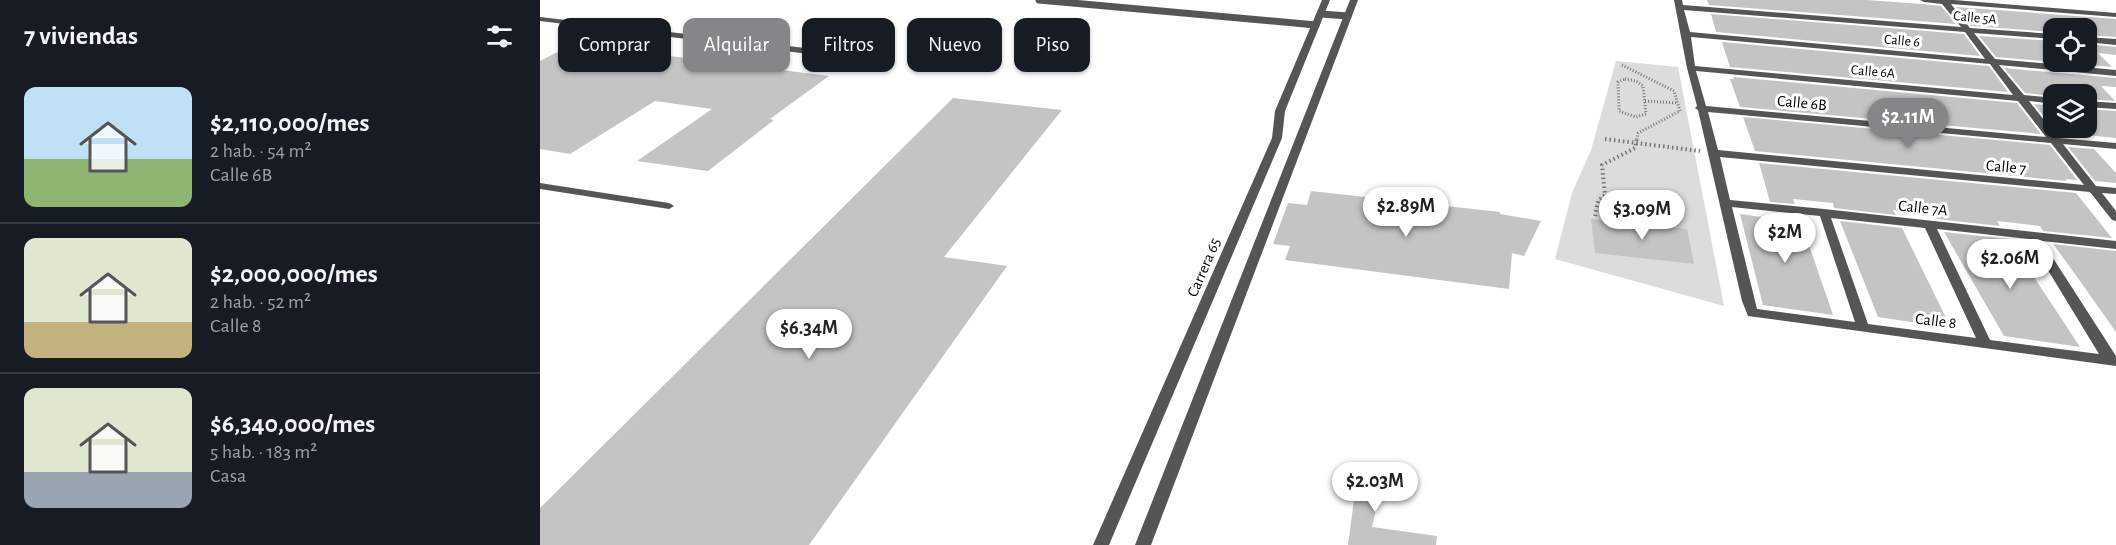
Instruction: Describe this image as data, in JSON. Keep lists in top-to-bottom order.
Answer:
{
  "streets": {
    "street": [
      "Calle 5A",
      "Calle 6",
      "Calle 6A",
      "Calle 6B",
      "Calle 7",
      "Calle 7A",
      "Carrera 65",
      "Calle 8"
    ]
  },
  "crossings": [
    ["Calle 7A", "Calle 8"]
  ],
  "page": {
    "heading": "7 viviendas",
    "chip": [
      "Comprar",
      "Alquilar",
      "Filtros",
      "Nuevo",
      "Piso"
    ],
    "list": [
      {
        "name": "$2,110,000/mes",
        "note": "2 hab. · 54 m² · Calle 6B"
      },
      {
        "name": "$2,000,000/mes",
        "note": "2 hab. · 52 m² · Calle 8"
      },
      {
        "name": "$6,340,000/mes",
        "note": "5 hab. · 183 m² · Casa"
      }
    ],
    "price": [
      "$2.11M",
      "$2.89M",
      "$3.09M",
      "$2M",
      "$2.06M",
      "$6.34M",
      "$2.03M"
    ]
  }
}
